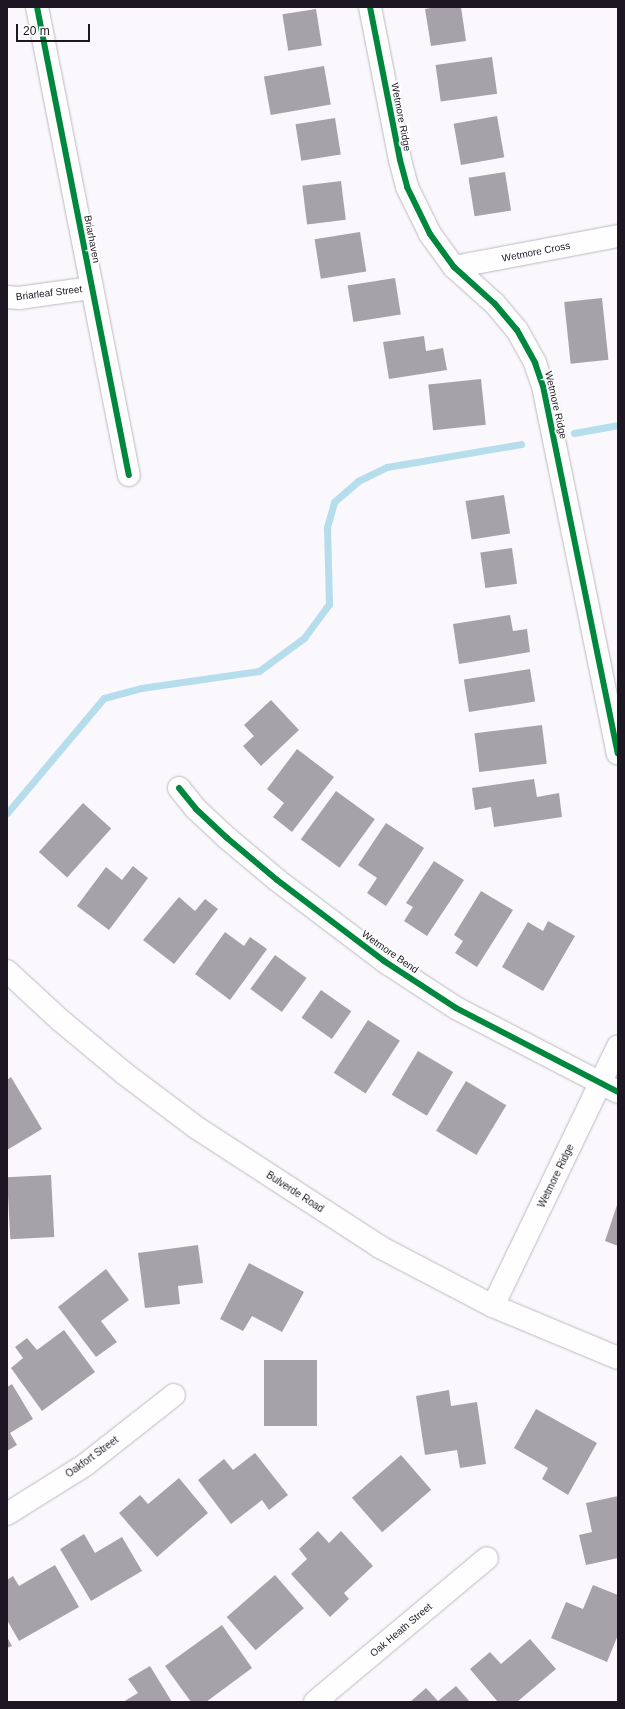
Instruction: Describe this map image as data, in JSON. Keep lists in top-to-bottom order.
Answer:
{
  "streets": {
    "street": [
      "Wetmore Ridge",
      "Briarhaven",
      "Wetmore Cross",
      "Briarleaf Street",
      "Wetmore Bend",
      "Bulverde Road",
      "Oakfort Street",
      "Oak Heath Street"
    ]
  },
  "crossings": [
    ["Wetmore Ridge", "Wetmore Cross"],
    ["Wetmore Ridge", "Wetmore Bend"],
    ["Wetmore Ridge", "Bulverde Road"],
    ["Briarhaven", "Briarleaf Street"]
  ],
  "scale_bar": "20 m"
}
